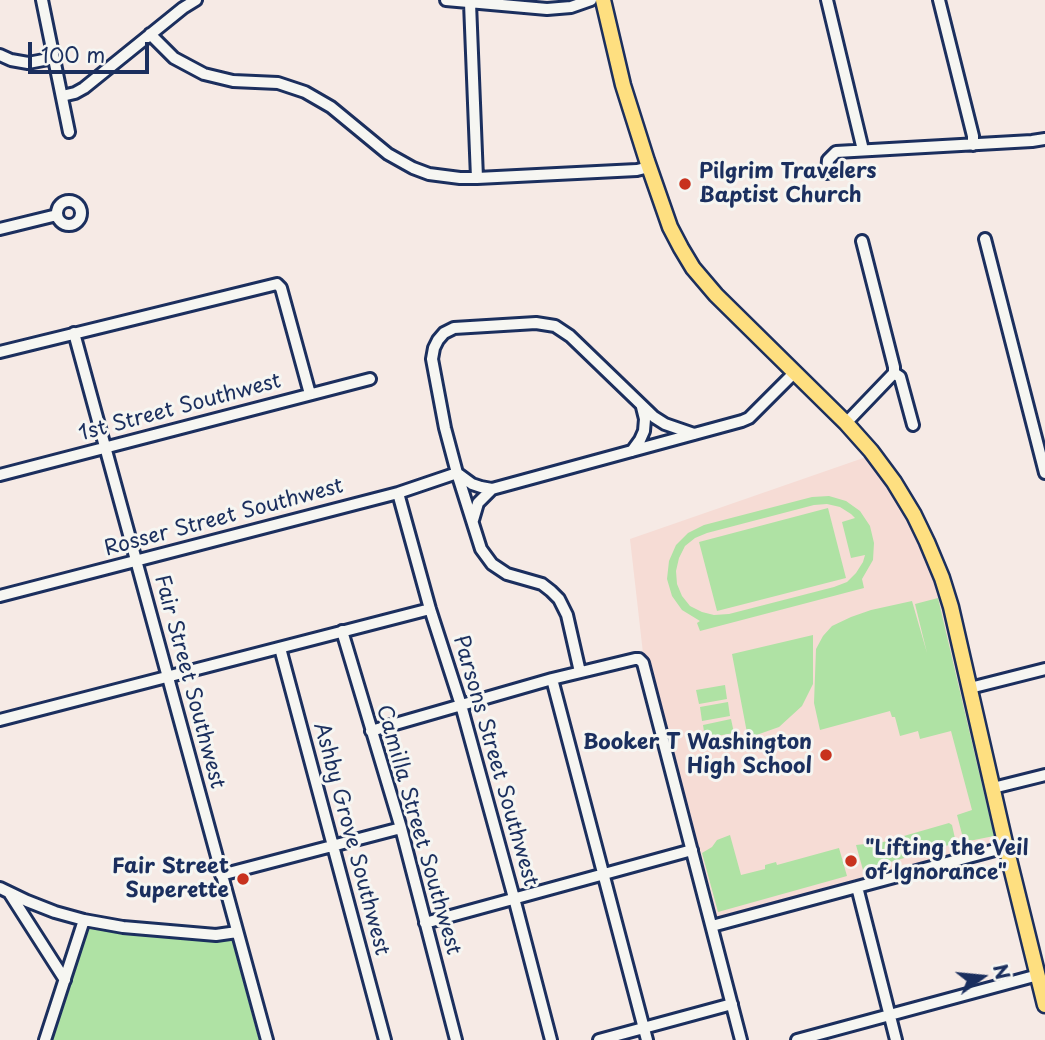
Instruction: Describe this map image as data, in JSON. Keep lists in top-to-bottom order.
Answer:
{
  "streets": {
    "street": [
      "1st Street Southwest",
      "Rosser Street Southwest",
      "Fair Street Southwest",
      "Parsons Street Southwest",
      "Camilla Street Southwest",
      "Ashby Grove Southwest"
    ]
  },
  "crossings": [
    ["1st Street Southwest", "Fair Street Southwest"],
    ["Rosser Street Southwest", "Fair Street Southwest"],
    ["Rosser Street Southwest", "Parsons Street Southwest"]
  ],
  "places": [
    "Pilgrim Travelers Baptist Church",
    "Booker T Washington High School",
    "\"Lifting the Veil of Ignorance\"",
    "Fair Street Superette"
  ],
  "scale_bar": "100 m",
  "north": "right"
}
